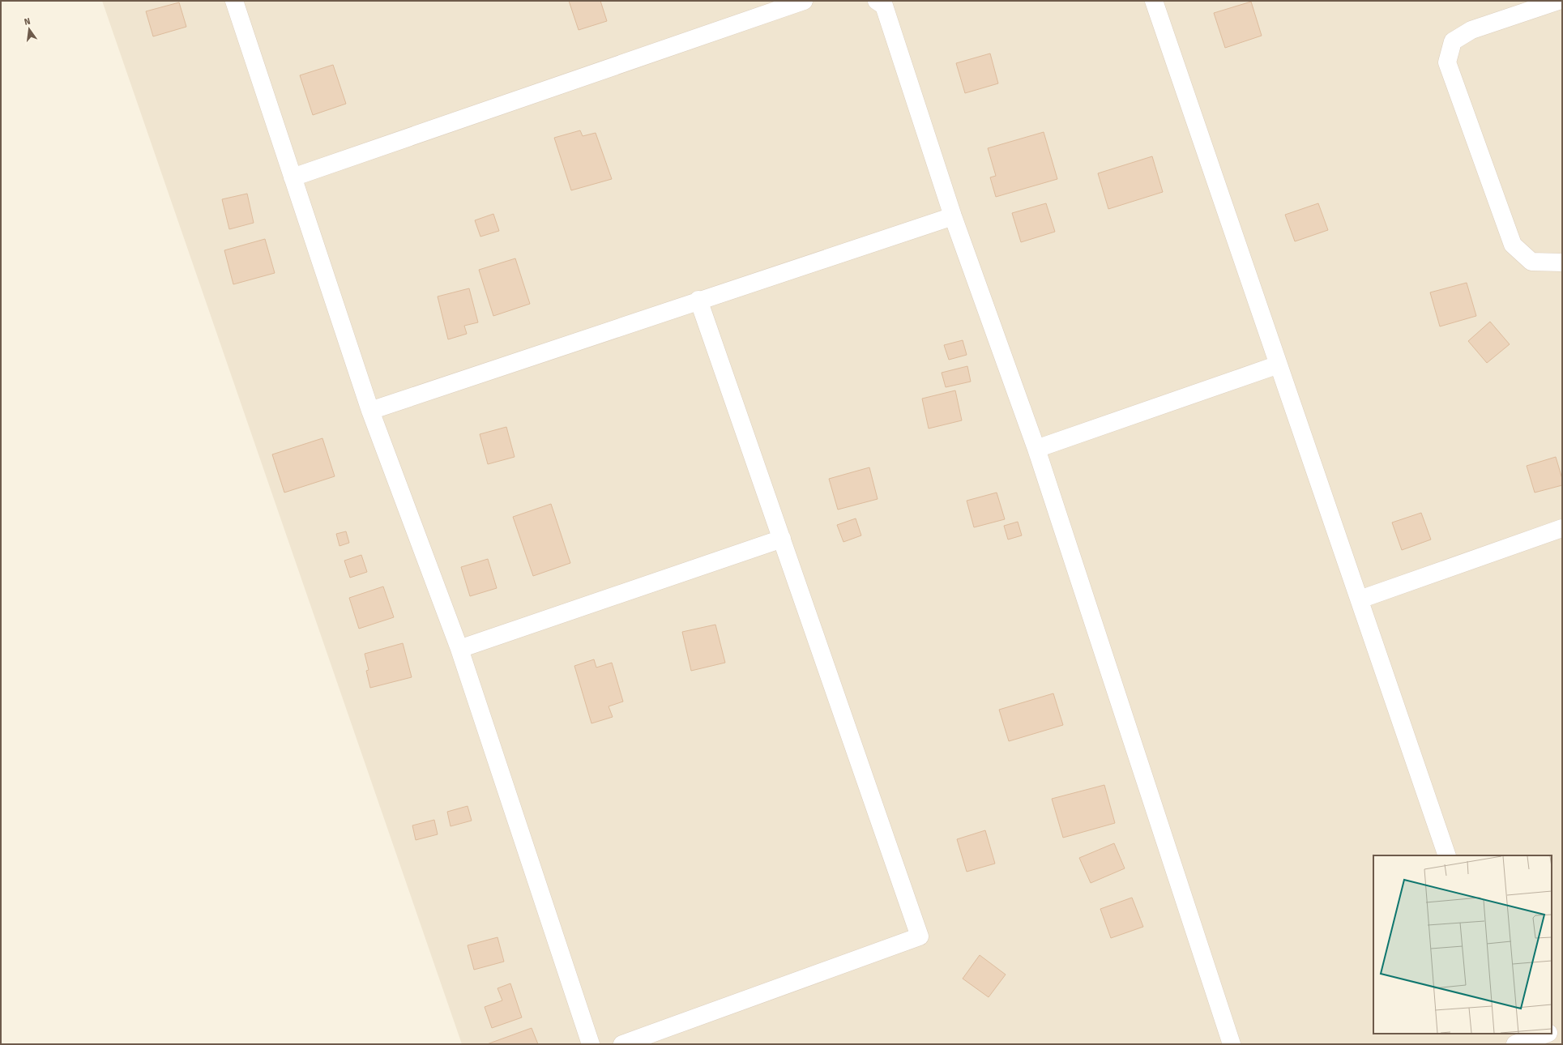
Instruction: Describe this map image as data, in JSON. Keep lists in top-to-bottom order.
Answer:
{
  "north": "top"
}
